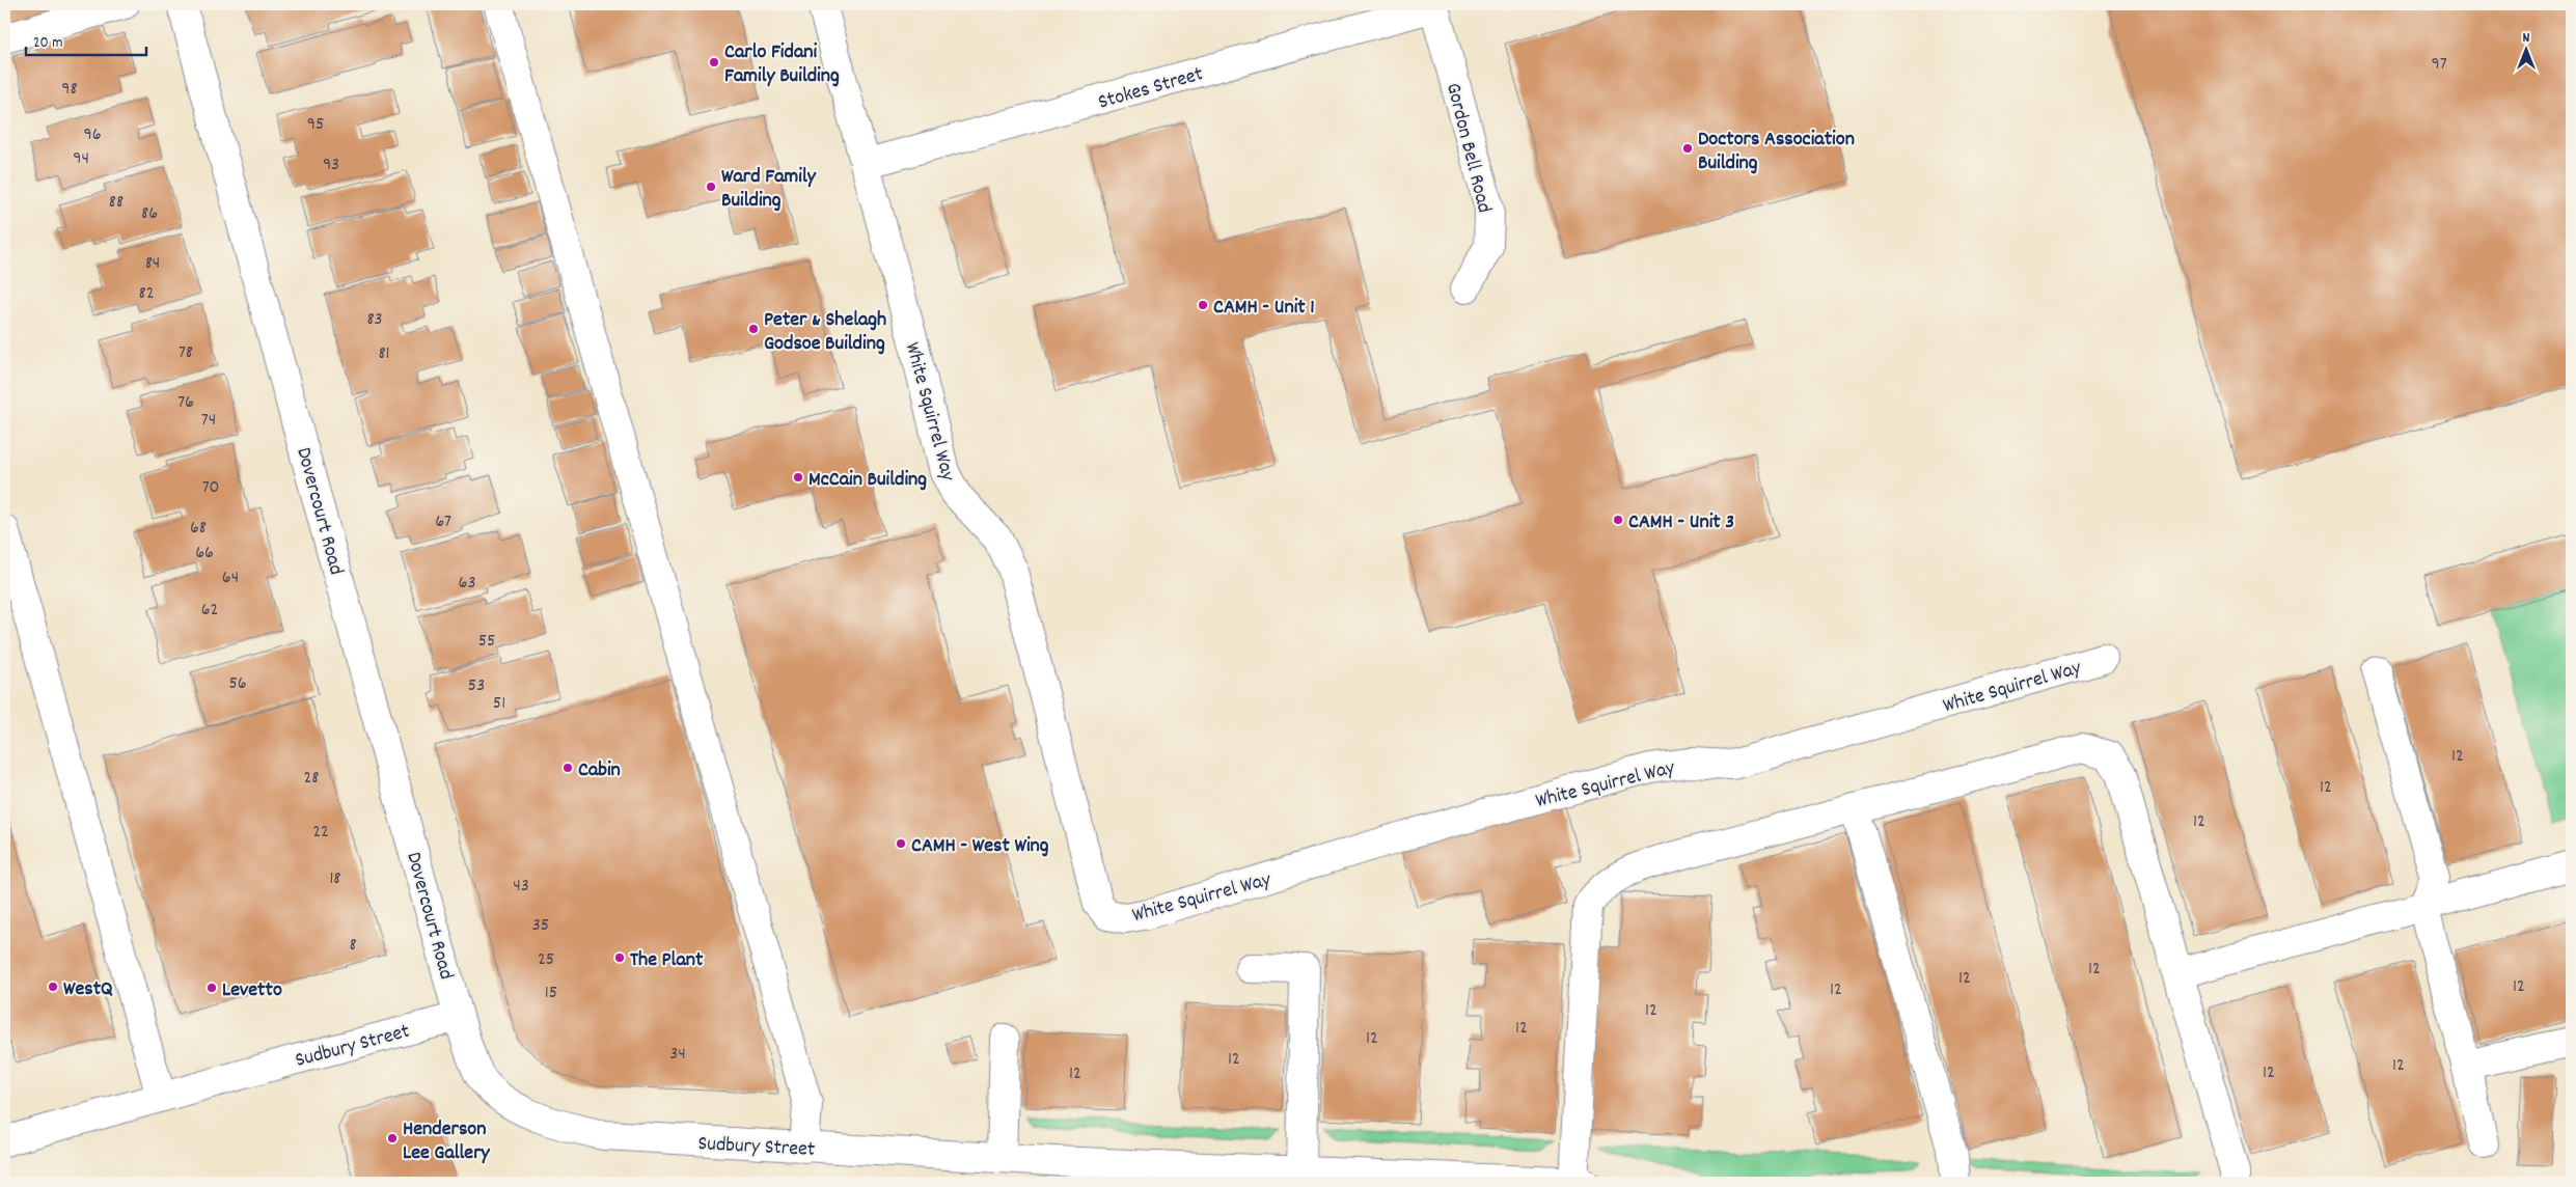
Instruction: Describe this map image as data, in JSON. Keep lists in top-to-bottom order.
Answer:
{
  "streets": {
    "street": [
      "Stokes Street",
      "Gordon Bell Road",
      "White Squirrel Way",
      "Dovercourt Road",
      "Sudbury Street"
    ]
  },
  "crossings": [
    ["Stokes Street", "Gordon Bell Road"],
    ["Stokes Street", "White Squirrel Way"],
    ["Dovercourt Road", "Sudbury Street"]
  ],
  "places": [
    "Carlo Fidani Family Building",
    "Doctors Association Building",
    "Ward Family Building",
    "CAMH - Unit 1",
    "Peter & Shelagh Godsoe Building",
    "McCain Building",
    "CAMH - Unit 3",
    "Cabin",
    "CAMH - West Wing",
    "The Plant",
    "WestQ",
    "Levetto",
    "Henderson Lee Gallery"
  ],
  "house_numbers": [
    "97",
    "98",
    "95",
    "96",
    "94",
    "93",
    "88",
    "86",
    "84",
    "82",
    "83",
    "78",
    "81",
    "76",
    "74",
    "70",
    "67",
    "68",
    "66",
    "64",
    "63",
    "62",
    "55",
    "56",
    "53",
    "51",
    "12",
    "28",
    "12",
    "12",
    "22",
    "18",
    "43",
    "35",
    "8",
    "25",
    "12",
    "12",
    "12",
    "12",
    "15",
    "12",
    "12",
    "12",
    "34",
    "12",
    "12",
    "12",
    "12"
  ],
  "scale_bar": "20 m",
  "north": "top"
}
